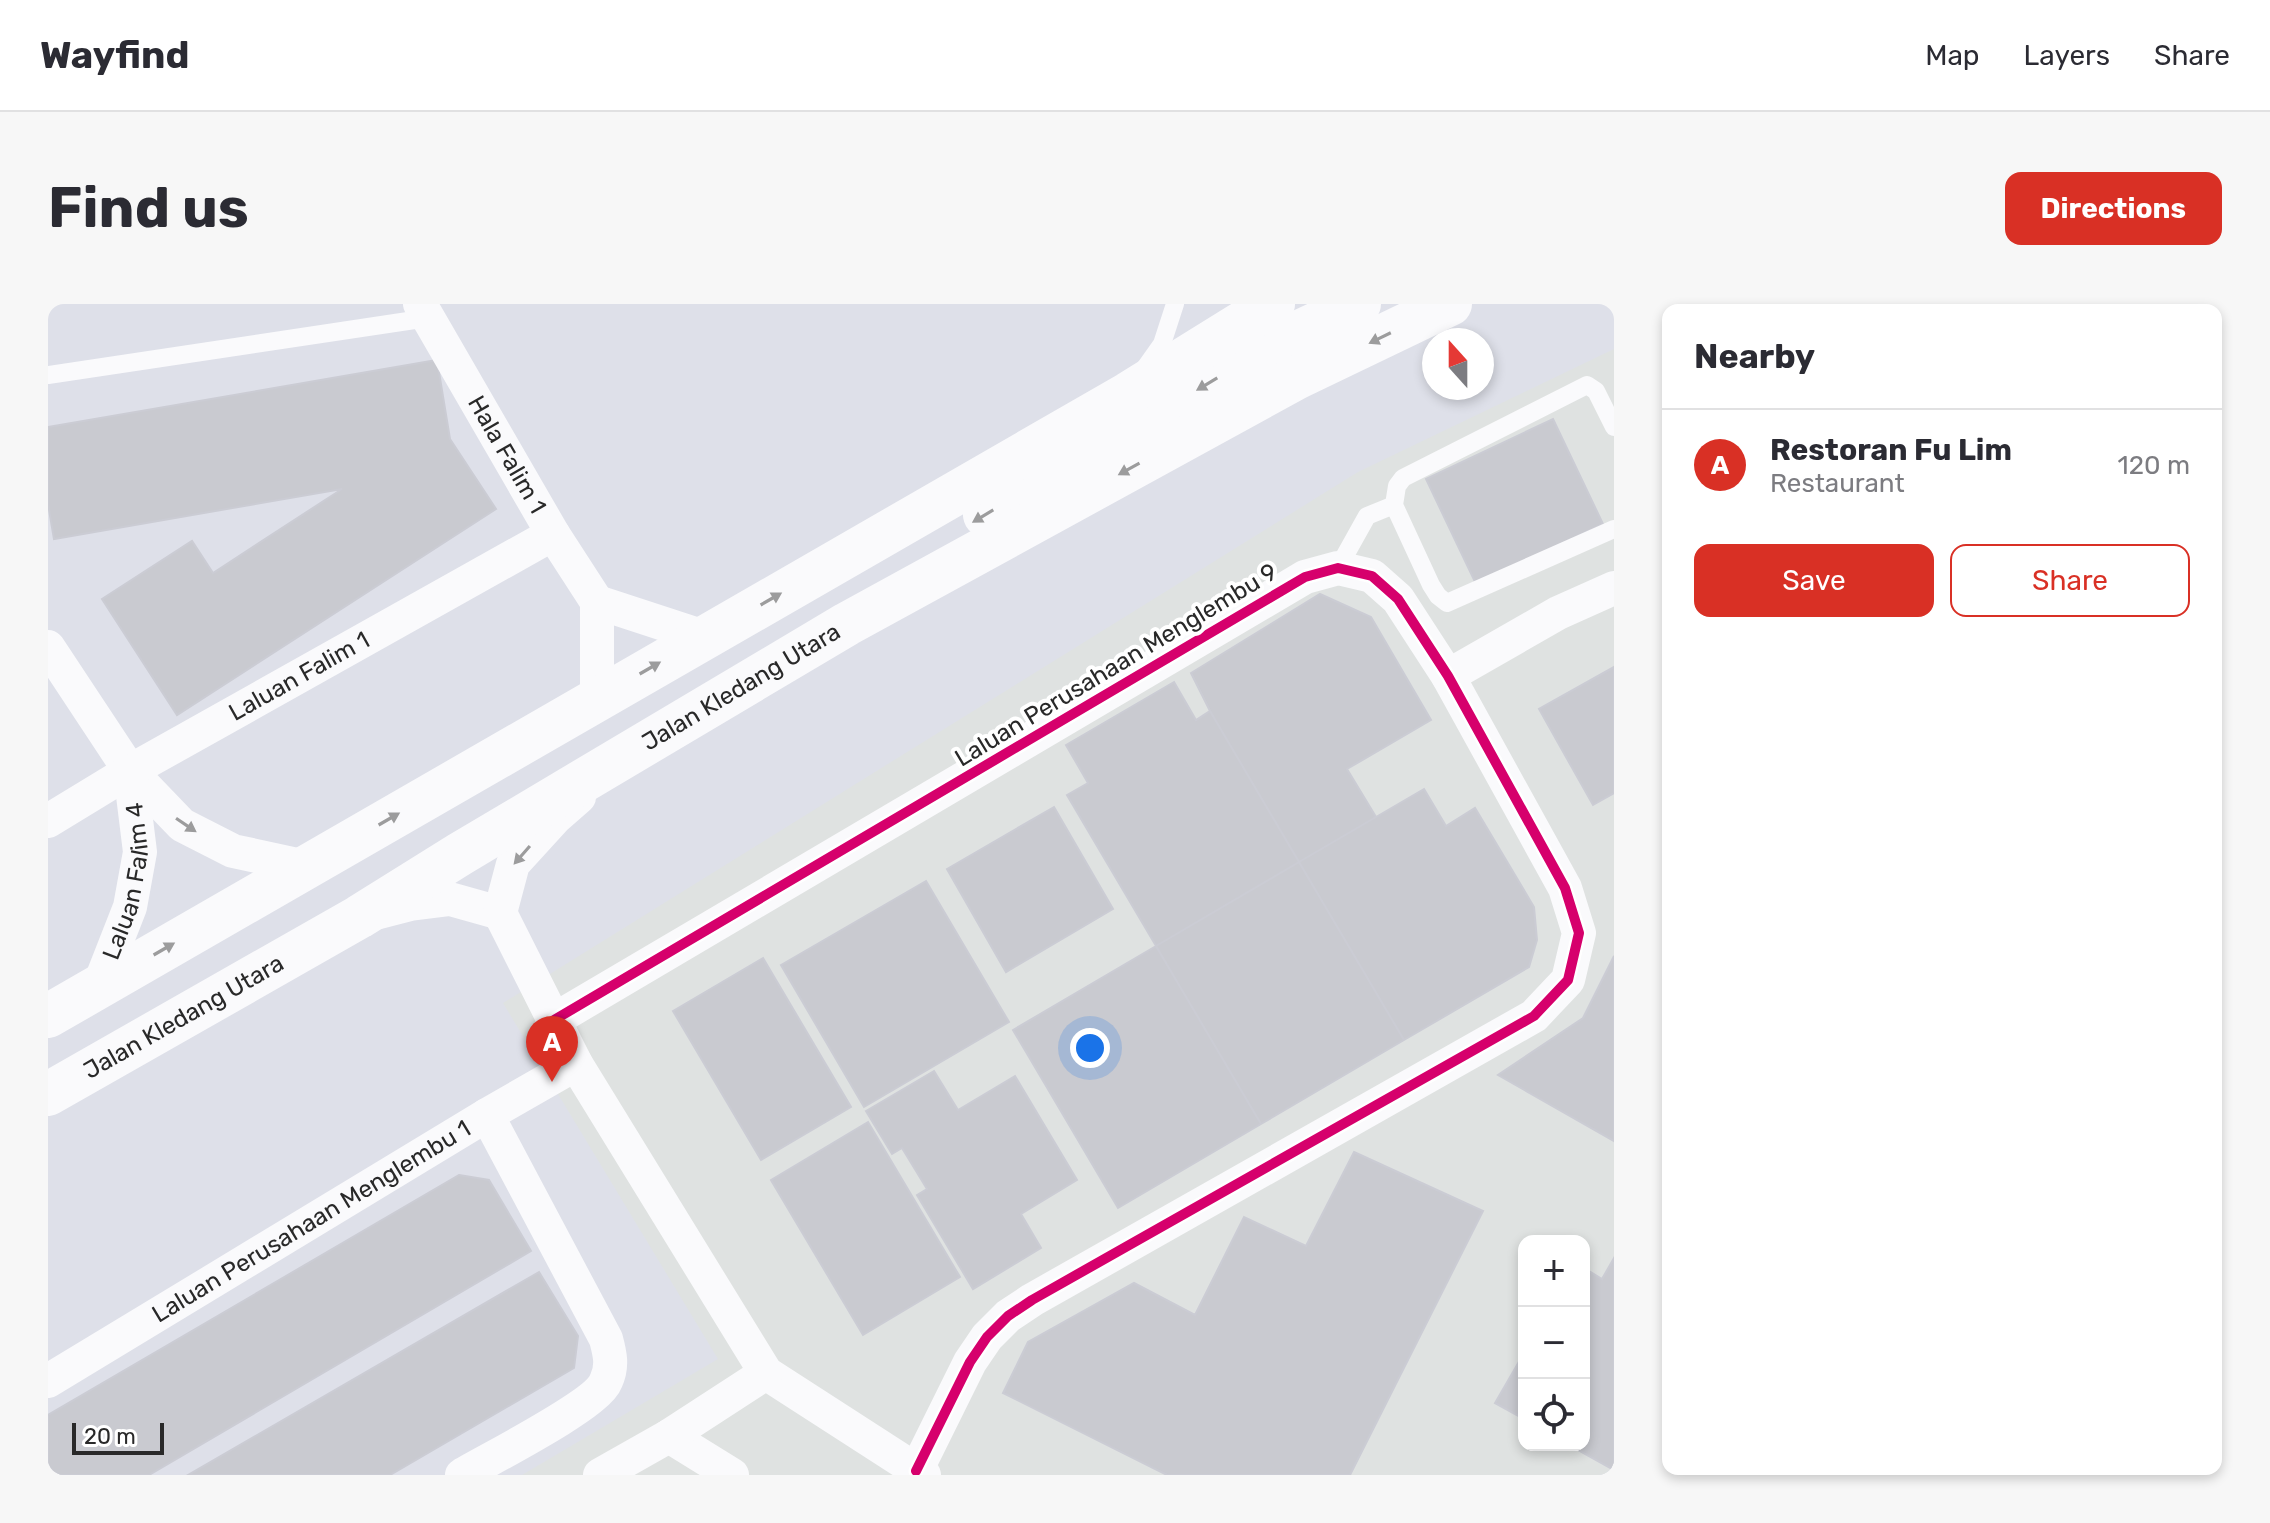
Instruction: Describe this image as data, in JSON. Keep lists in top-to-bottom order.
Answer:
{
  "streets": {
    "main road": ["Jalan Kledang Utara"],
    "street": [
      "Hala Falim 1",
      "Laluan Perusahaan Menglembu 9",
      "Laluan Falim 1",
      "Laluan Falim 4",
      "Laluan Perusahaan Menglembu 1"
    ]
  },
  "crossings": [
    ["Hala Falim 1", "Laluan Falim 1"],
    ["Laluan Falim 1", "Laluan Falim 4"]
  ],
  "scale_bar": "20 m",
  "north": "top",
  "page": {
    "header": "Wayfind",
    "nav": ["Map", "Layers", "Share"],
    "buttons": [
      "Directions",
      ["Save", "Share"]
    ],
    "title": "Find us",
    "heading": "Nearby",
    "list": [
      {
        "mark": "A",
        "name": "Restoran Fu Lim",
        "note": "Restaurant",
        "value": "120 m"
      }
    ],
    "pins": "A",
    "map_buttons": ["+", "−"],
    "scale": "20 m"
  }
}
